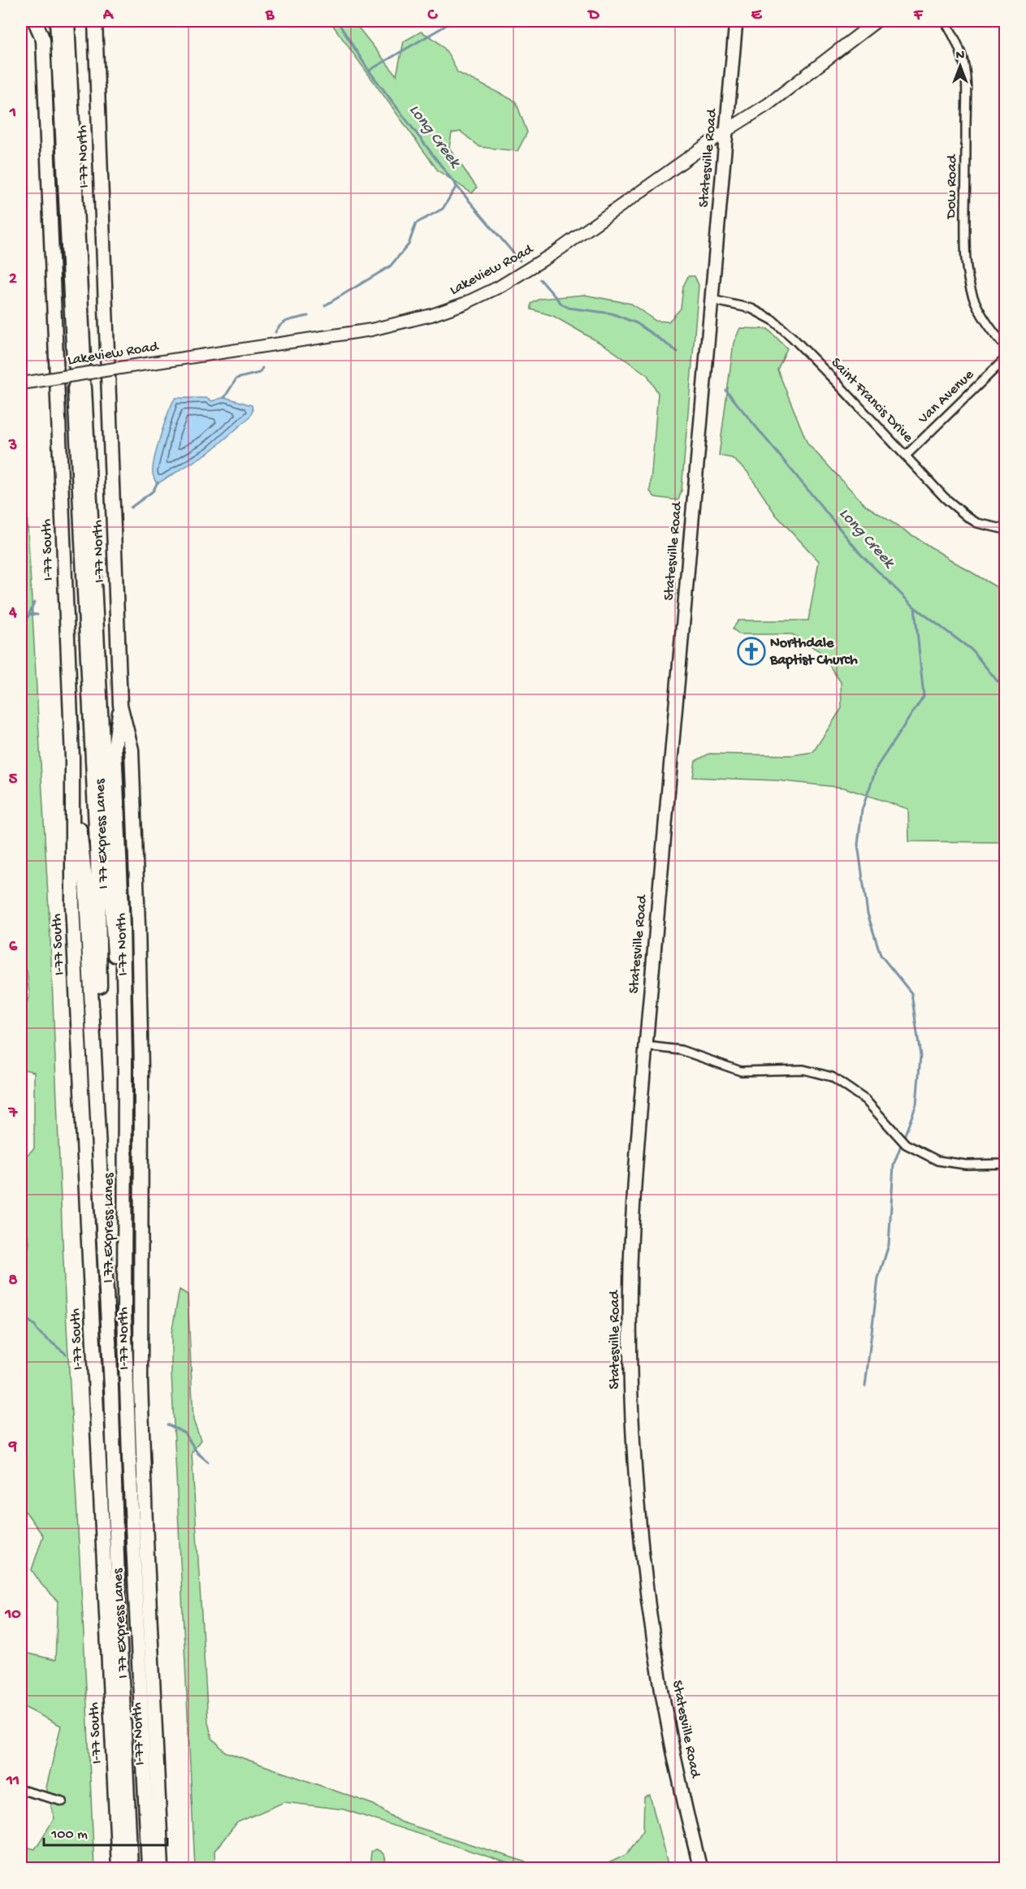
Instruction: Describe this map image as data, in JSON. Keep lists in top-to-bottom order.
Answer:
{
  "streets": {
    "highway": ["I-77 North", "I-77 South", "I 77 Express Lanes"],
    "main road": ["Statesville Road", "Lakeview Road"],
    "street": ["Dow Road", "Van Avenue", "Saint Francis Drive"]
  },
  "crossings": [
    ["I-77 North", "I 77 Express Lanes"],
    ["Statesville Road", "Lakeview Road"],
    ["Statesville Road", "Saint Francis Drive"],
    ["Van Avenue", "Saint Francis Drive"],
    ["I-77 South", "I 77 Express Lanes"]
  ],
  "water": ["Long Creek"],
  "places": {
    "church": ["Northdale Baptist Church"]
  },
  "scale_bar": "100 m",
  "north": "top",
  "grid": {
    "columns": [
      "A",
      "B",
      "C",
      "D",
      "E",
      "F"
    ],
    "rows": [
      "1",
      "2",
      "3",
      "4",
      "5",
      "6",
      "7",
      "8",
      "9",
      "10",
      "11"
    ]
  }
}
